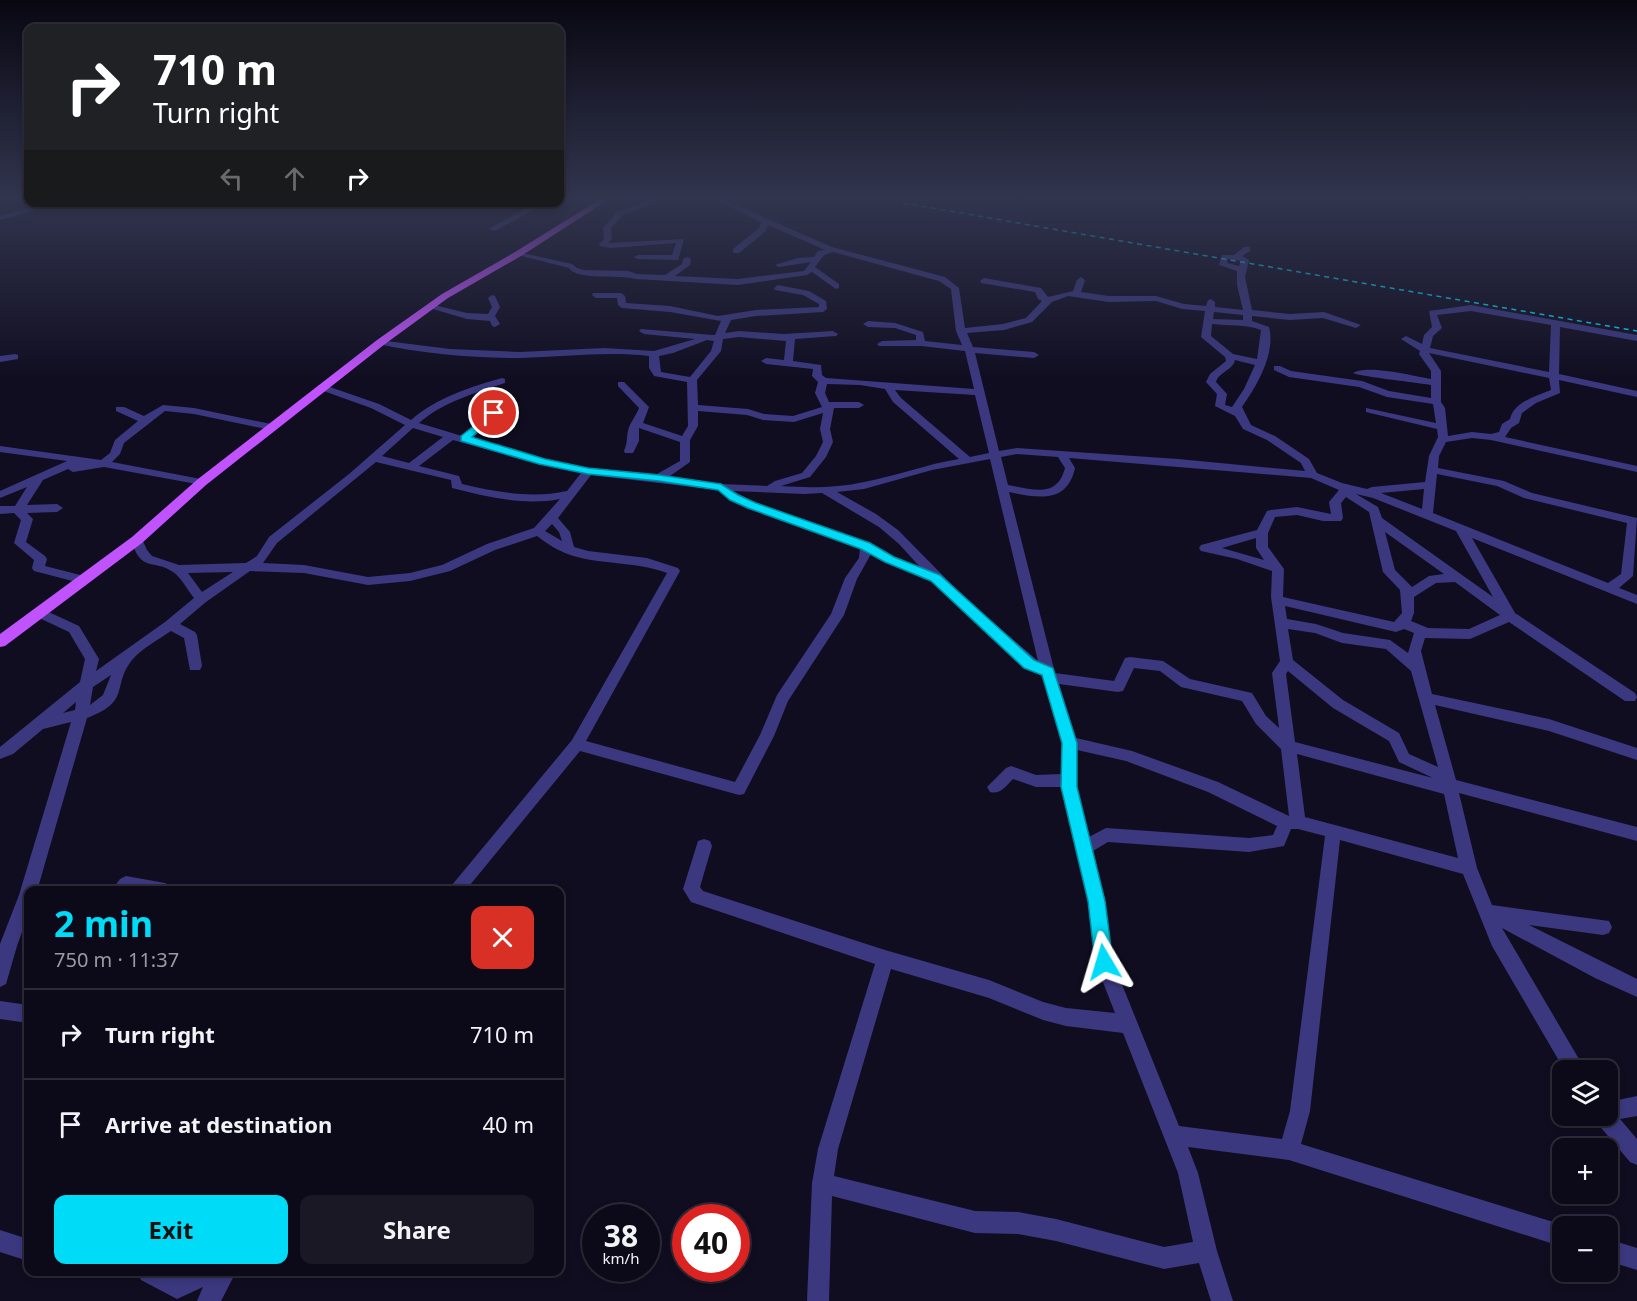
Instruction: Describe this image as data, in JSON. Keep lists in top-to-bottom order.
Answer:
{
  "page": {
    "turn": ["710 m", "Turn right"],
    "heading": ["2 min", "750 m · 11:37"],
    "list": [
      {
        "name": "Turn right",
        "value": "710 m"
      },
      {
        "name": "Arrive at destination",
        "value": "40 m"
      }
    ],
    "map_buttons": ["+", "−"],
    "buttons": ["Exit", "Share"],
    "speed": "38 km/h",
    "limit": "40"
  }
}
